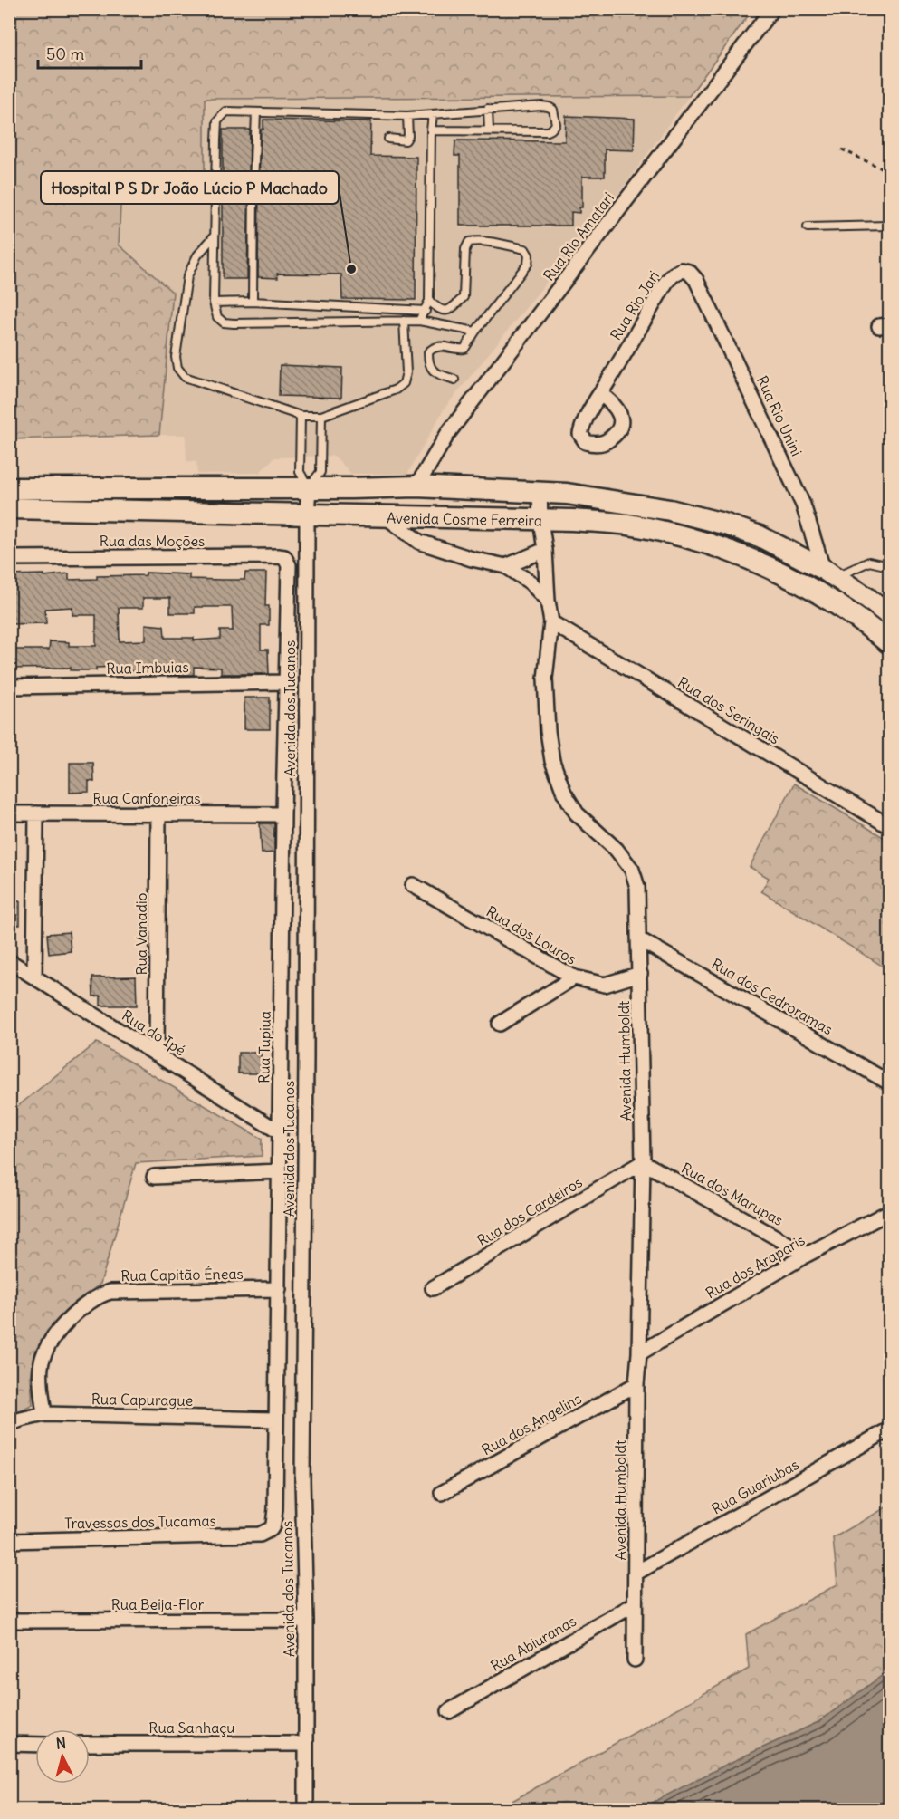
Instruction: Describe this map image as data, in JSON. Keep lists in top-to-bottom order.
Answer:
{
  "streets": {
    "main road": ["Avenida Cosme Ferreira"],
    "street": [
      "Rua Rio Amatari",
      "Rua Rio Jari",
      "Rua Rio Unini",
      "Rua das Moções",
      "Rua Imbuias",
      "Avenida dos Tucanos",
      "Rua dos Seringais",
      "Rua Canfoneiras",
      "Rua Vanadio",
      "Rua dos Louros",
      "Rua dos Cedroramas",
      "Rua do Ipé",
      "Rua Tupiua",
      "Avenida Humboldt",
      "Rua dos Marupas",
      "Rua dos Cardeiros",
      "Rua dos Araparis",
      "Rua Capitão Éneas",
      "Rua Capurague",
      "Rua dos Angelins",
      "Rua Guariubas",
      "Travessas dos Tucamas",
      "Rua Beija-Flor",
      "Rua Abiuranas",
      "Rua Sanhaçu"
    ]
  },
  "crossings": [
    ["Rua Rio Amatari", "Avenida Cosme Ferreira"],
    ["Rua Rio Jari", "Rua Rio Unini"],
    ["Rua Rio Unini", "Avenida Cosme Ferreira"],
    ["Avenida Cosme Ferreira", "Avenida dos Tucanos"],
    ["Avenida Cosme Ferreira", "Avenida Humboldt"],
    ["Rua das Moções", "Rua Tupiua"],
    ["Rua Imbuias", "Rua Tupiua"],
    ["Avenida dos Tucanos", "Rua Beija-Flor"],
    ["Avenida dos Tucanos", "Rua Sanhaçu"],
    ["Rua dos Seringais", "Avenida Humboldt"],
    ["Rua Canfoneiras", "Rua Vanadio"],
    ["Rua Canfoneiras", "Rua Tupiua"],
    ["Rua Vanadio", "Rua do Ipé"],
    ["Rua dos Louros", "Avenida Humboldt"],
    ["Rua dos Cedroramas", "Avenida Humboldt"],
    ["Rua do Ipé", "Rua Tupiua"],
    ["Rua Tupiua", "Rua Capitão Éneas"],
    ["Rua Tupiua", "Rua Capurague"],
    ["Rua Tupiua", "Travessas dos Tucamas"],
    ["Avenida Humboldt", "Rua dos Marupas"],
    ["Avenida Humboldt", "Rua dos Cardeiros"],
    ["Avenida Humboldt", "Rua dos Araparis"],
    ["Avenida Humboldt", "Rua dos Angelins"],
    ["Avenida Humboldt", "Rua Guariubas"],
    ["Avenida Humboldt", "Rua Abiuranas"],
    ["Rua dos Marupas", "Rua dos Cardeiros"],
    ["Rua dos Marupas", "Rua dos Araparis"],
    ["Rua Capitão Éneas", "Rua Capurague"]
  ],
  "places": ["Hospital P S Dr João Lúcio P Machado"],
  "scale_bar": "50 m",
  "north": "top"
}
